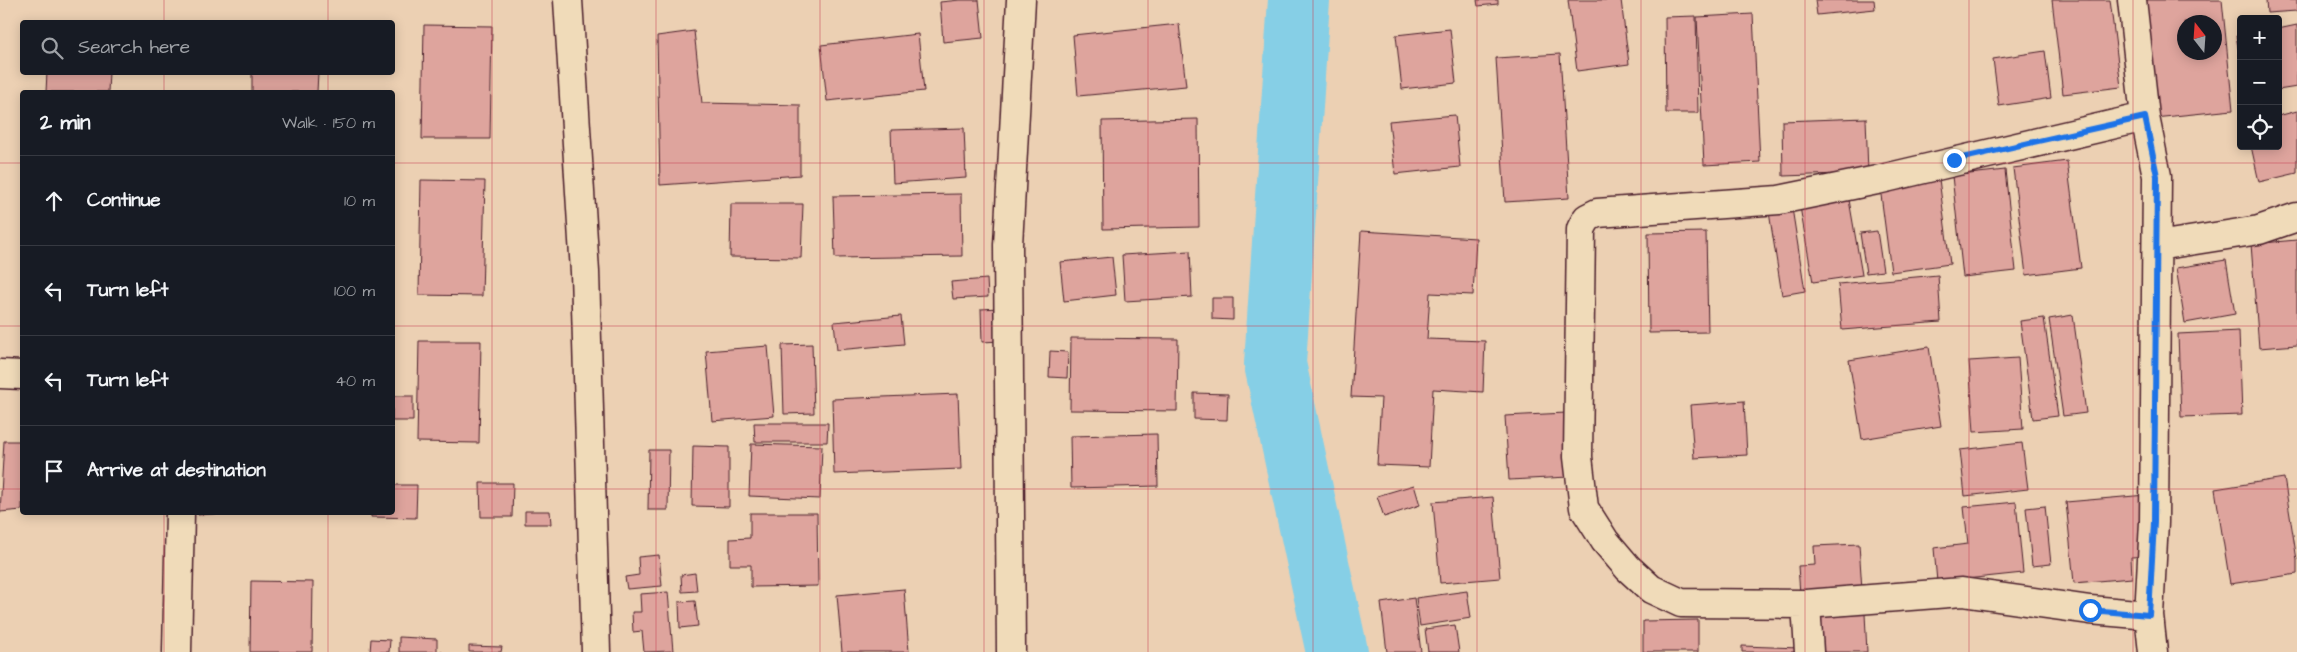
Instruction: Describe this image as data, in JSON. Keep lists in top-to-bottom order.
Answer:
{
  "north": "top",
  "page": {
    "map_buttons": ["+", "−"],
    "search": "Search here",
    "heading": ["2 min", "Walk · 150 m"],
    "list": [
      ["Continue", "10 m"],
      ["Turn left", "100 m"],
      ["Turn left", "40 m"],
      "Arrive at destination"
    ]
  }
}
